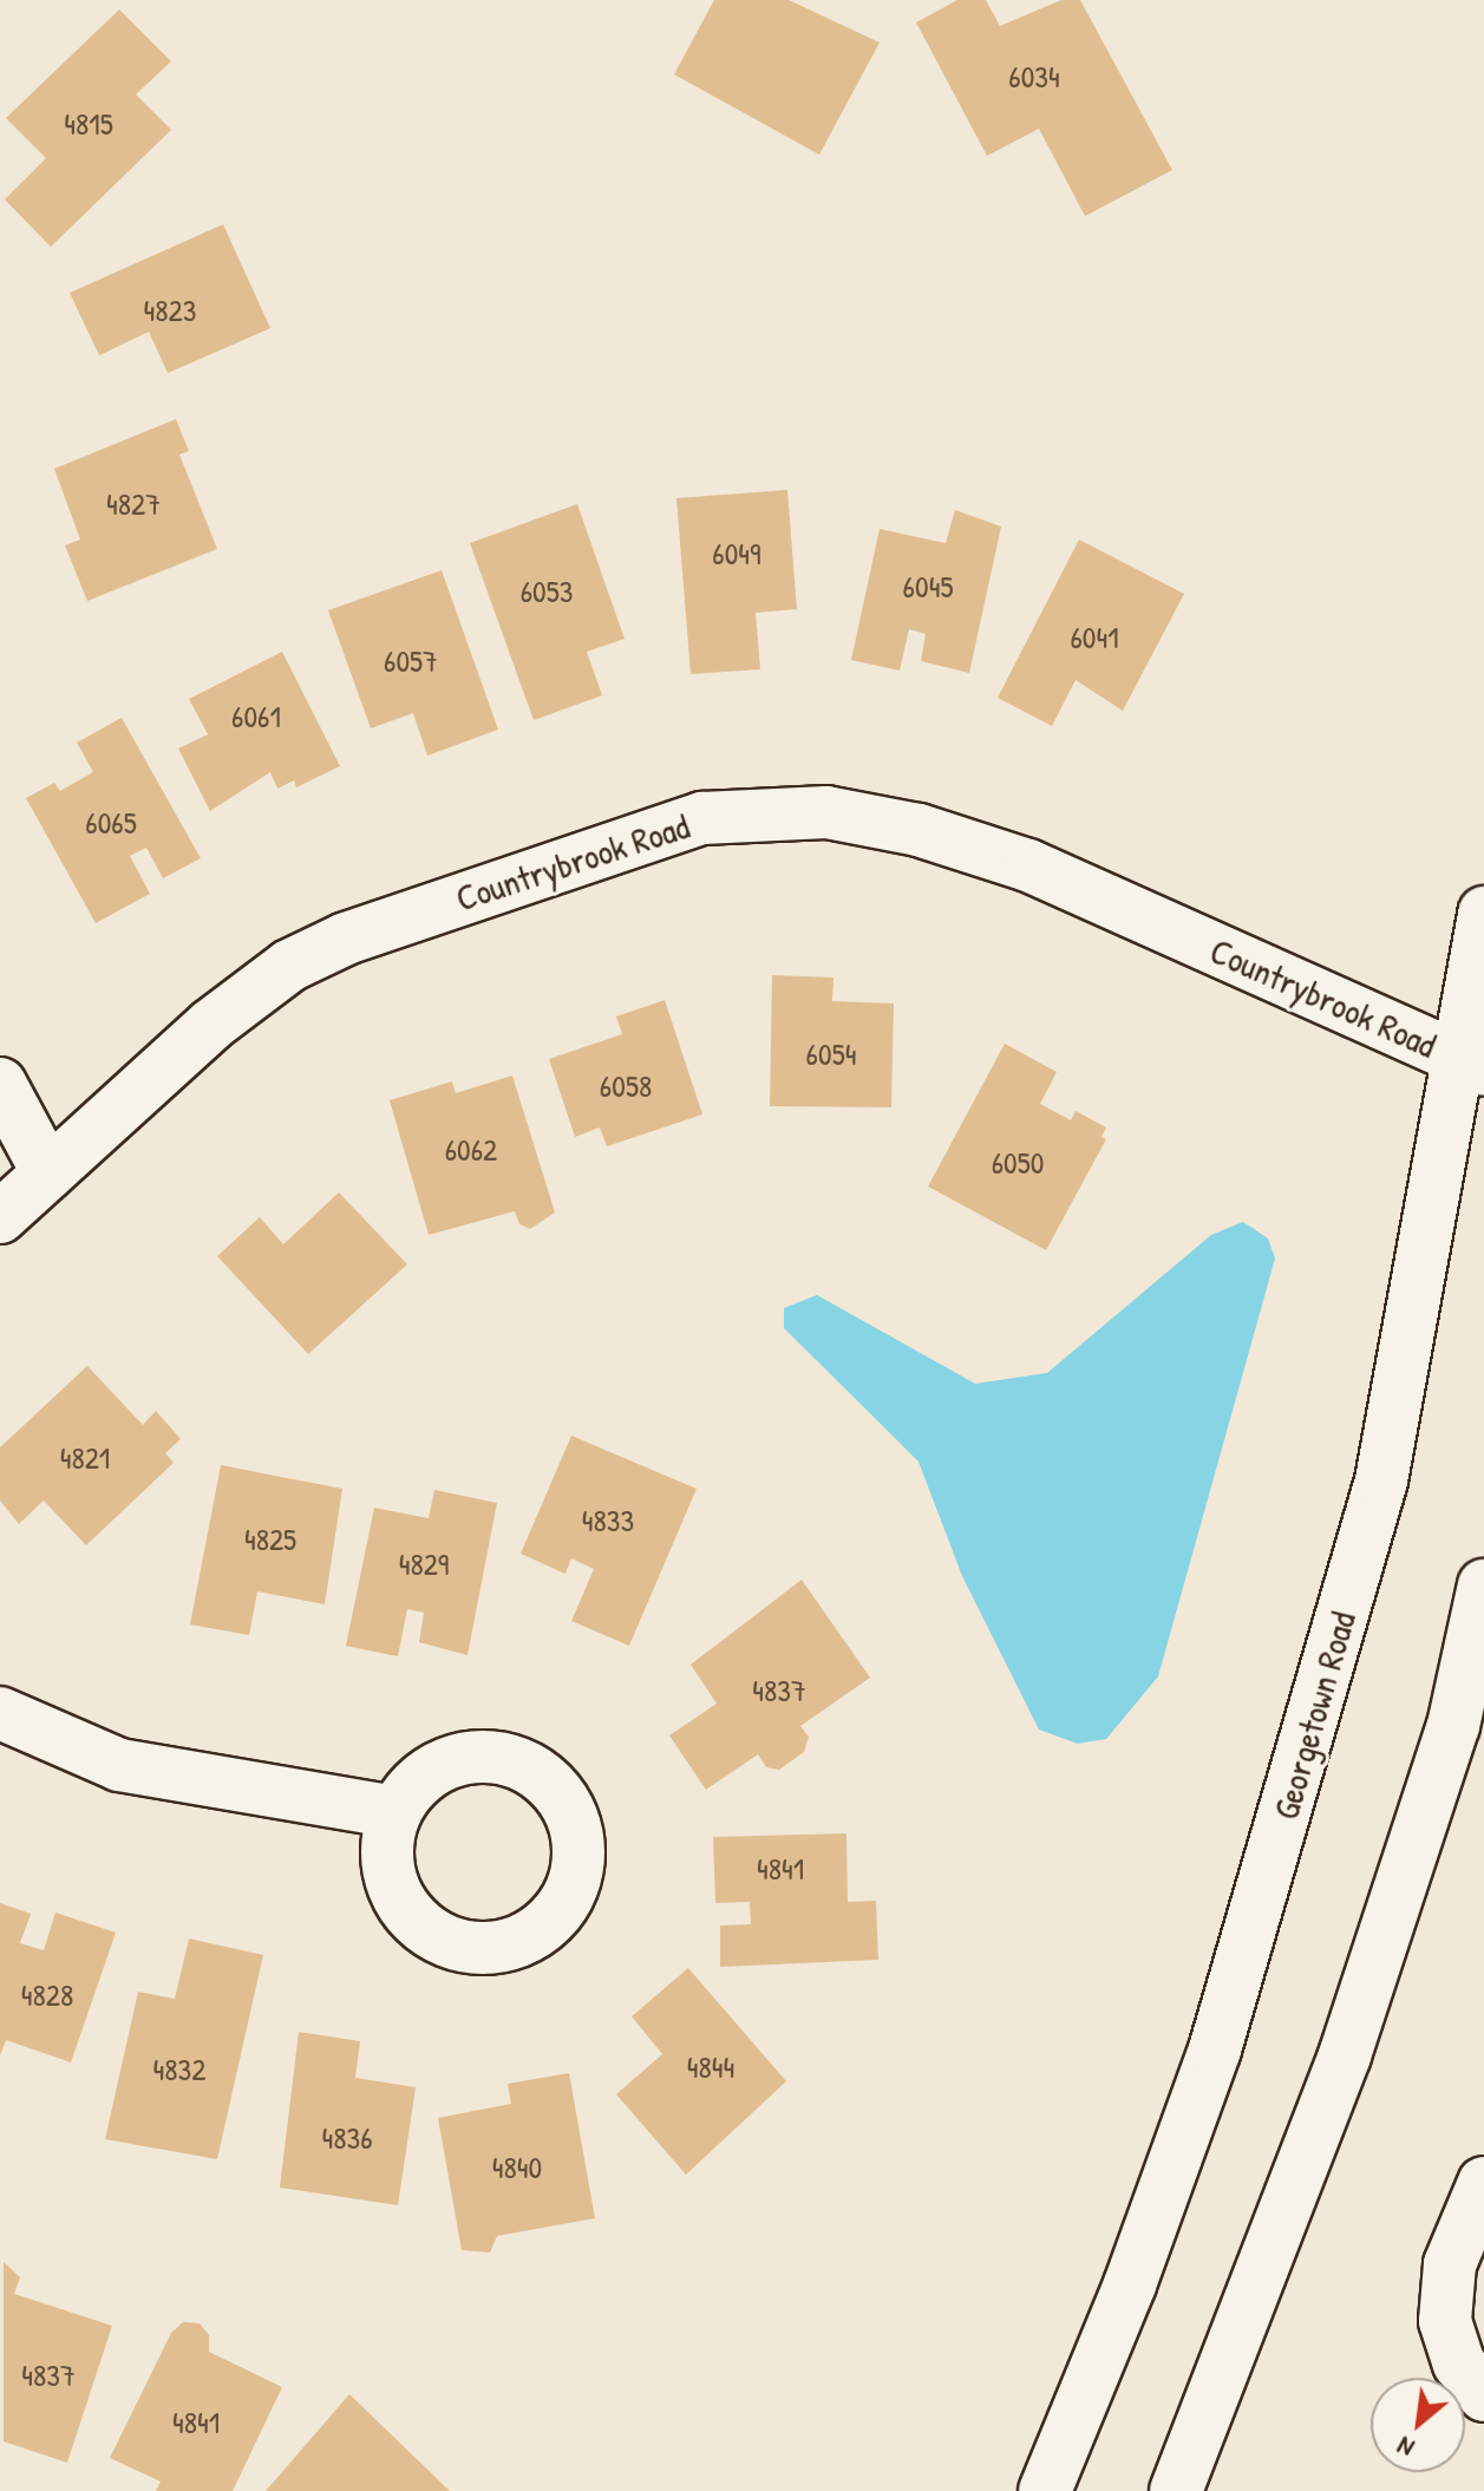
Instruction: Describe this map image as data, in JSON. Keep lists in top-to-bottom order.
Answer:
{
  "streets": {
    "main road": ["Countrybrook Road", "Georgetown Road"]
  },
  "crossings": [
    ["Countrybrook Road", "Georgetown Road"]
  ],
  "house_numbers": [
    "6034",
    "4815",
    "4823",
    "4827",
    "6049",
    "6045",
    "6053",
    "6041",
    "6057",
    "6061",
    "6065",
    "6054",
    "6058",
    "6062",
    "6050",
    "4821",
    "4833",
    "4825",
    "4829",
    "4837",
    "4841",
    "4828",
    "4844",
    "4832",
    "4836",
    "4840",
    "4837",
    "4841"
  ],
  "north": "bottom left"
}
